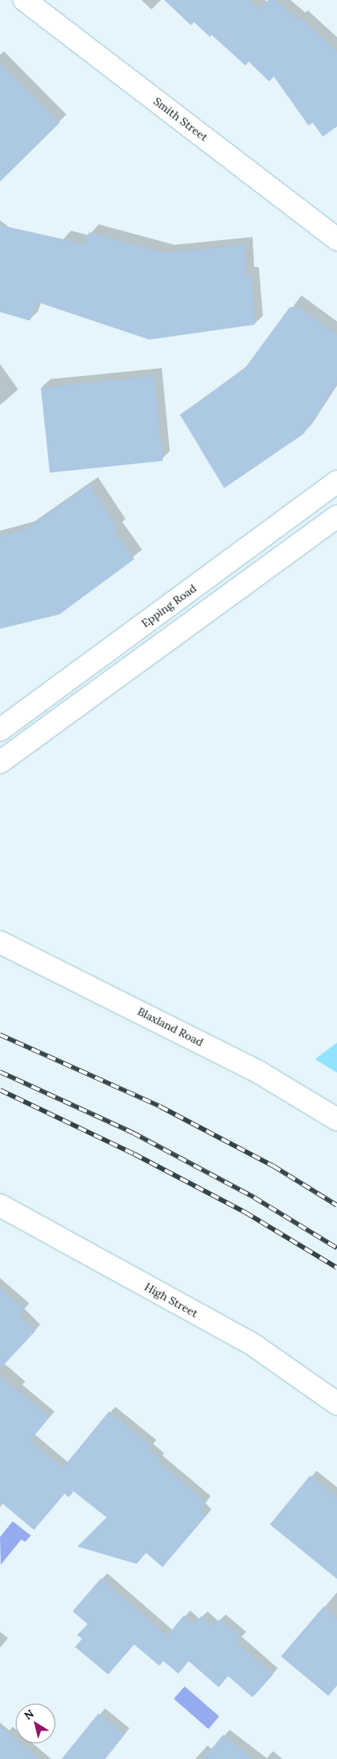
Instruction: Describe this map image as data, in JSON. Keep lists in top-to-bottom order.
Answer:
{
  "streets": {
    "main road": [
      "Smith Street",
      "Epping Road",
      "Blaxland Road",
      "High Street"
    ]
  },
  "north": "top left"
}
